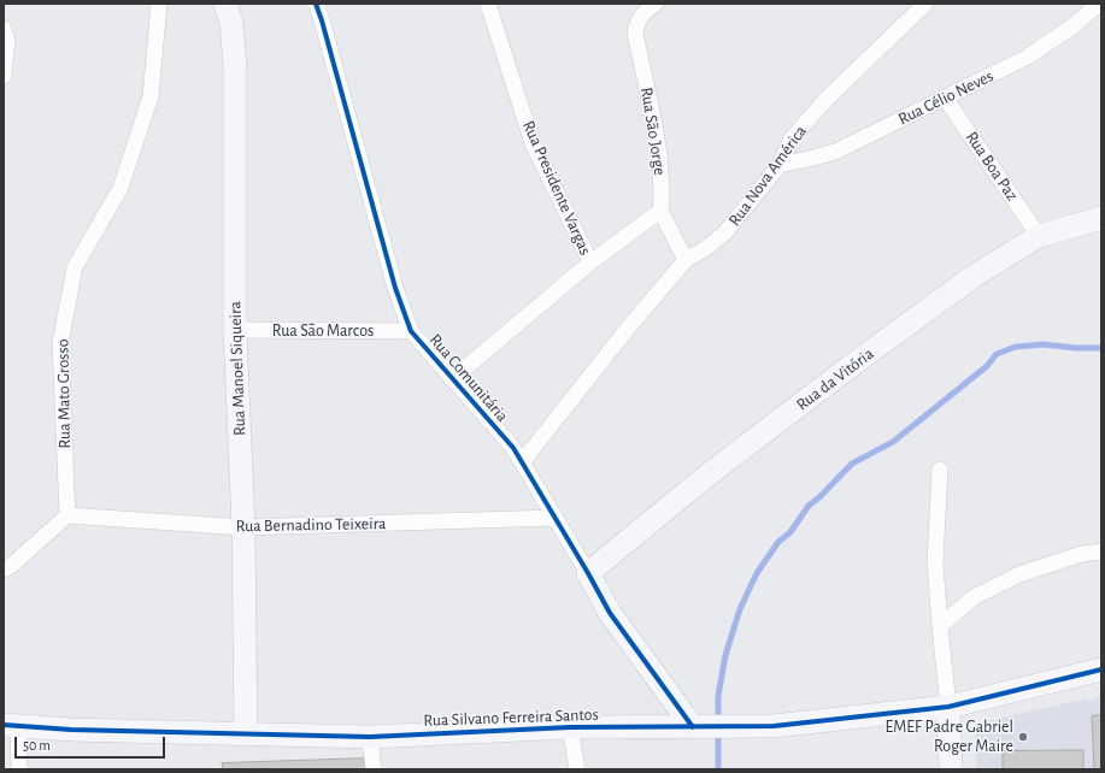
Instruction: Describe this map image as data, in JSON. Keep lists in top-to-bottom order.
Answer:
{
  "streets": {
    "street": [
      "Rua Célio Neves",
      "Rua São Jorge",
      "Rua Boa Paz",
      "Rua Nova América",
      "Rua Presidente Vargas",
      "Rua São Marcos",
      "Rua Manoel Siqueira",
      "Rua Comunitária",
      "Rua da Vitória",
      "Rua Mato Grosso",
      "Rua Bernadino Teixeira",
      "Rua Silvano Ferreira Santos"
    ]
  },
  "crossings": [
    ["Rua Célio Neves", "Rua Boa Paz"],
    ["Rua Célio Neves", "Rua Nova América"],
    ["Rua São Jorge", "Rua Nova América"],
    ["Rua São Jorge", "Rua Presidente Vargas"],
    ["Rua Boa Paz", "Rua da Vitória"],
    ["Rua Nova América", "Rua Comunitária"],
    ["Rua São Marcos", "Rua Manoel Siqueira"],
    ["Rua São Marcos", "Rua Comunitária"],
    ["Rua Manoel Siqueira", "Rua Bernadino Teixeira"],
    ["Rua Manoel Siqueira", "Rua Silvano Ferreira Santos"],
    ["Rua Comunitária", "Rua da Vitória"],
    ["Rua Comunitária", "Rua Bernadino Teixeira"],
    ["Rua Comunitária", "Rua Silvano Ferreira Santos"],
    ["Rua Mato Grosso", "Rua Bernadino Teixeira"]
  ],
  "places": ["EMEF Padre Gabriel Roger Maire"],
  "scale_bar": "50 m"
}
